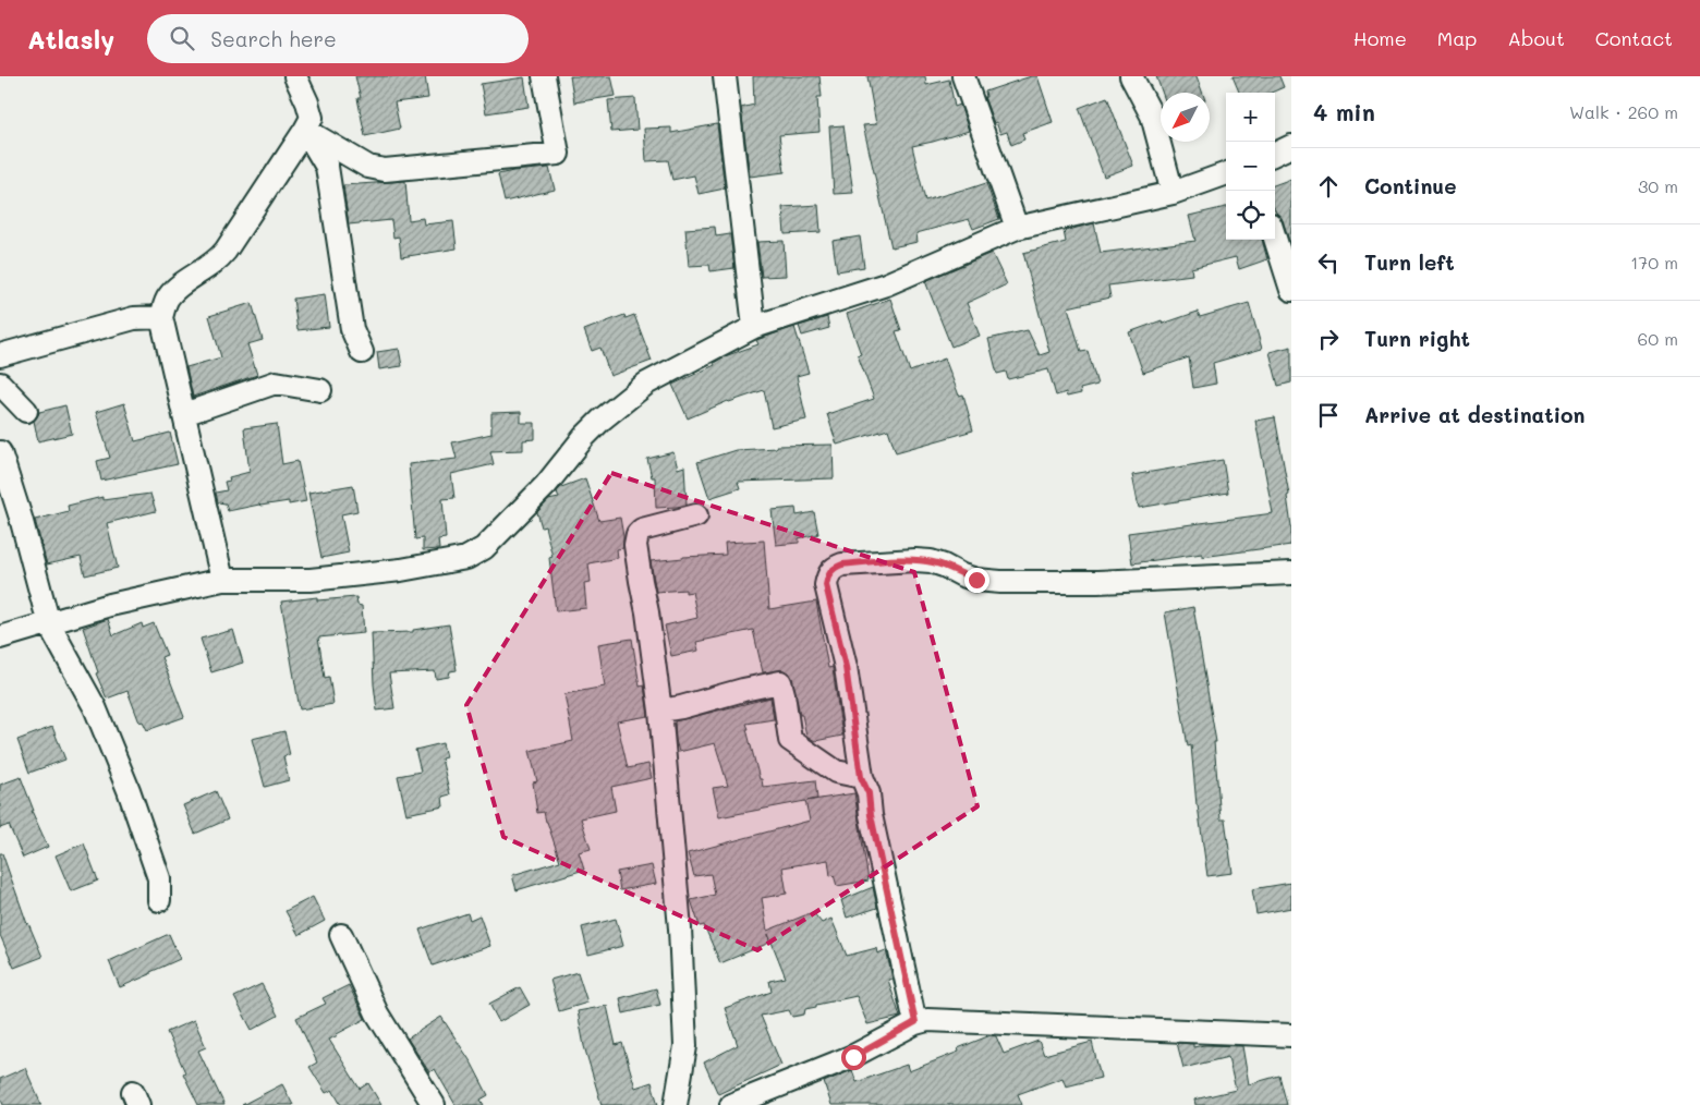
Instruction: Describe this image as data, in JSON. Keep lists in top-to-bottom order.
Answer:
{
  "north": "bottom left",
  "page": {
    "header": "Atlasly",
    "search": "Search here",
    "nav": [
      "Home",
      "Map",
      "About",
      "Contact"
    ],
    "heading": ["4 min", "Walk · 260 m"],
    "map_buttons": ["+", "−"],
    "list": [
      ["Continue", "30 m"],
      ["Turn left", "170 m"],
      ["Turn right", "60 m"],
      "Arrive at destination"
    ]
  }
}
